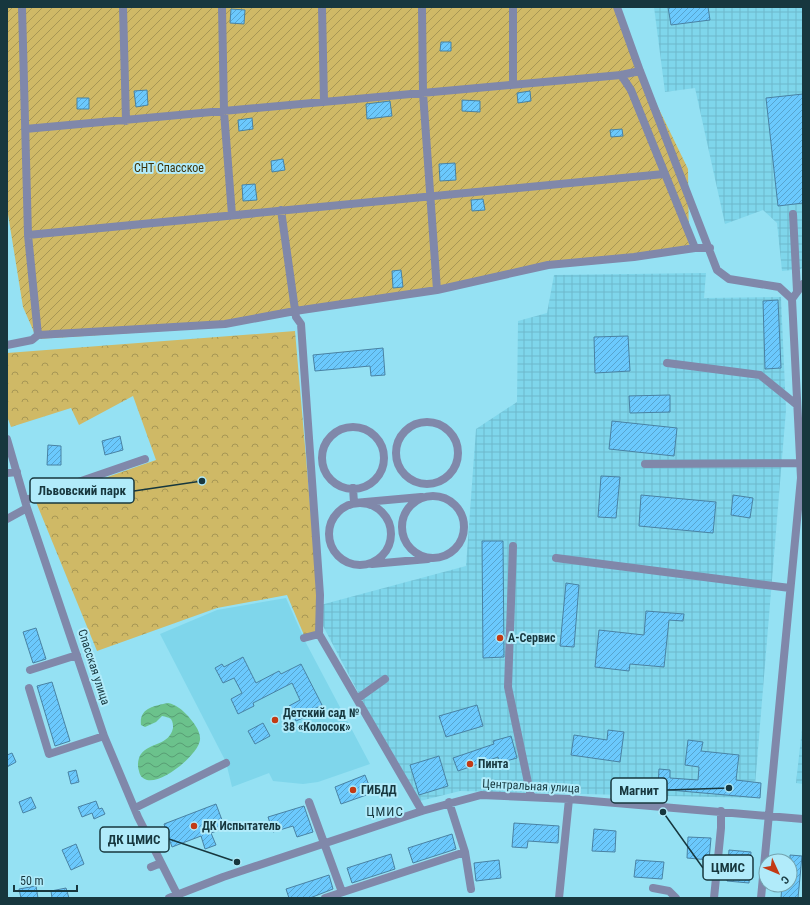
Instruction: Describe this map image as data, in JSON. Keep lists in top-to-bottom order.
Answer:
{
  "streets": {
    "street": ["Спасская улица", "Центральная улица"]
  },
  "crossings": [
    ["Спасская улица", "Центральная улица"]
  ],
  "districts": ["ЦМИС"],
  "parks": ["СНТ Спасское"],
  "places": [
    "Львовский парк",
    "A-Сервис",
    "Детский сад № 38 «Колосок»",
    "Пинта",
    "Магнит",
    "ГИБДД",
    "ЦМИС",
    "ДК Испытатель",
    "ДК ЦМИС"
  ],
  "scale_bar": "50 m",
  "north": "bottom right"
}
